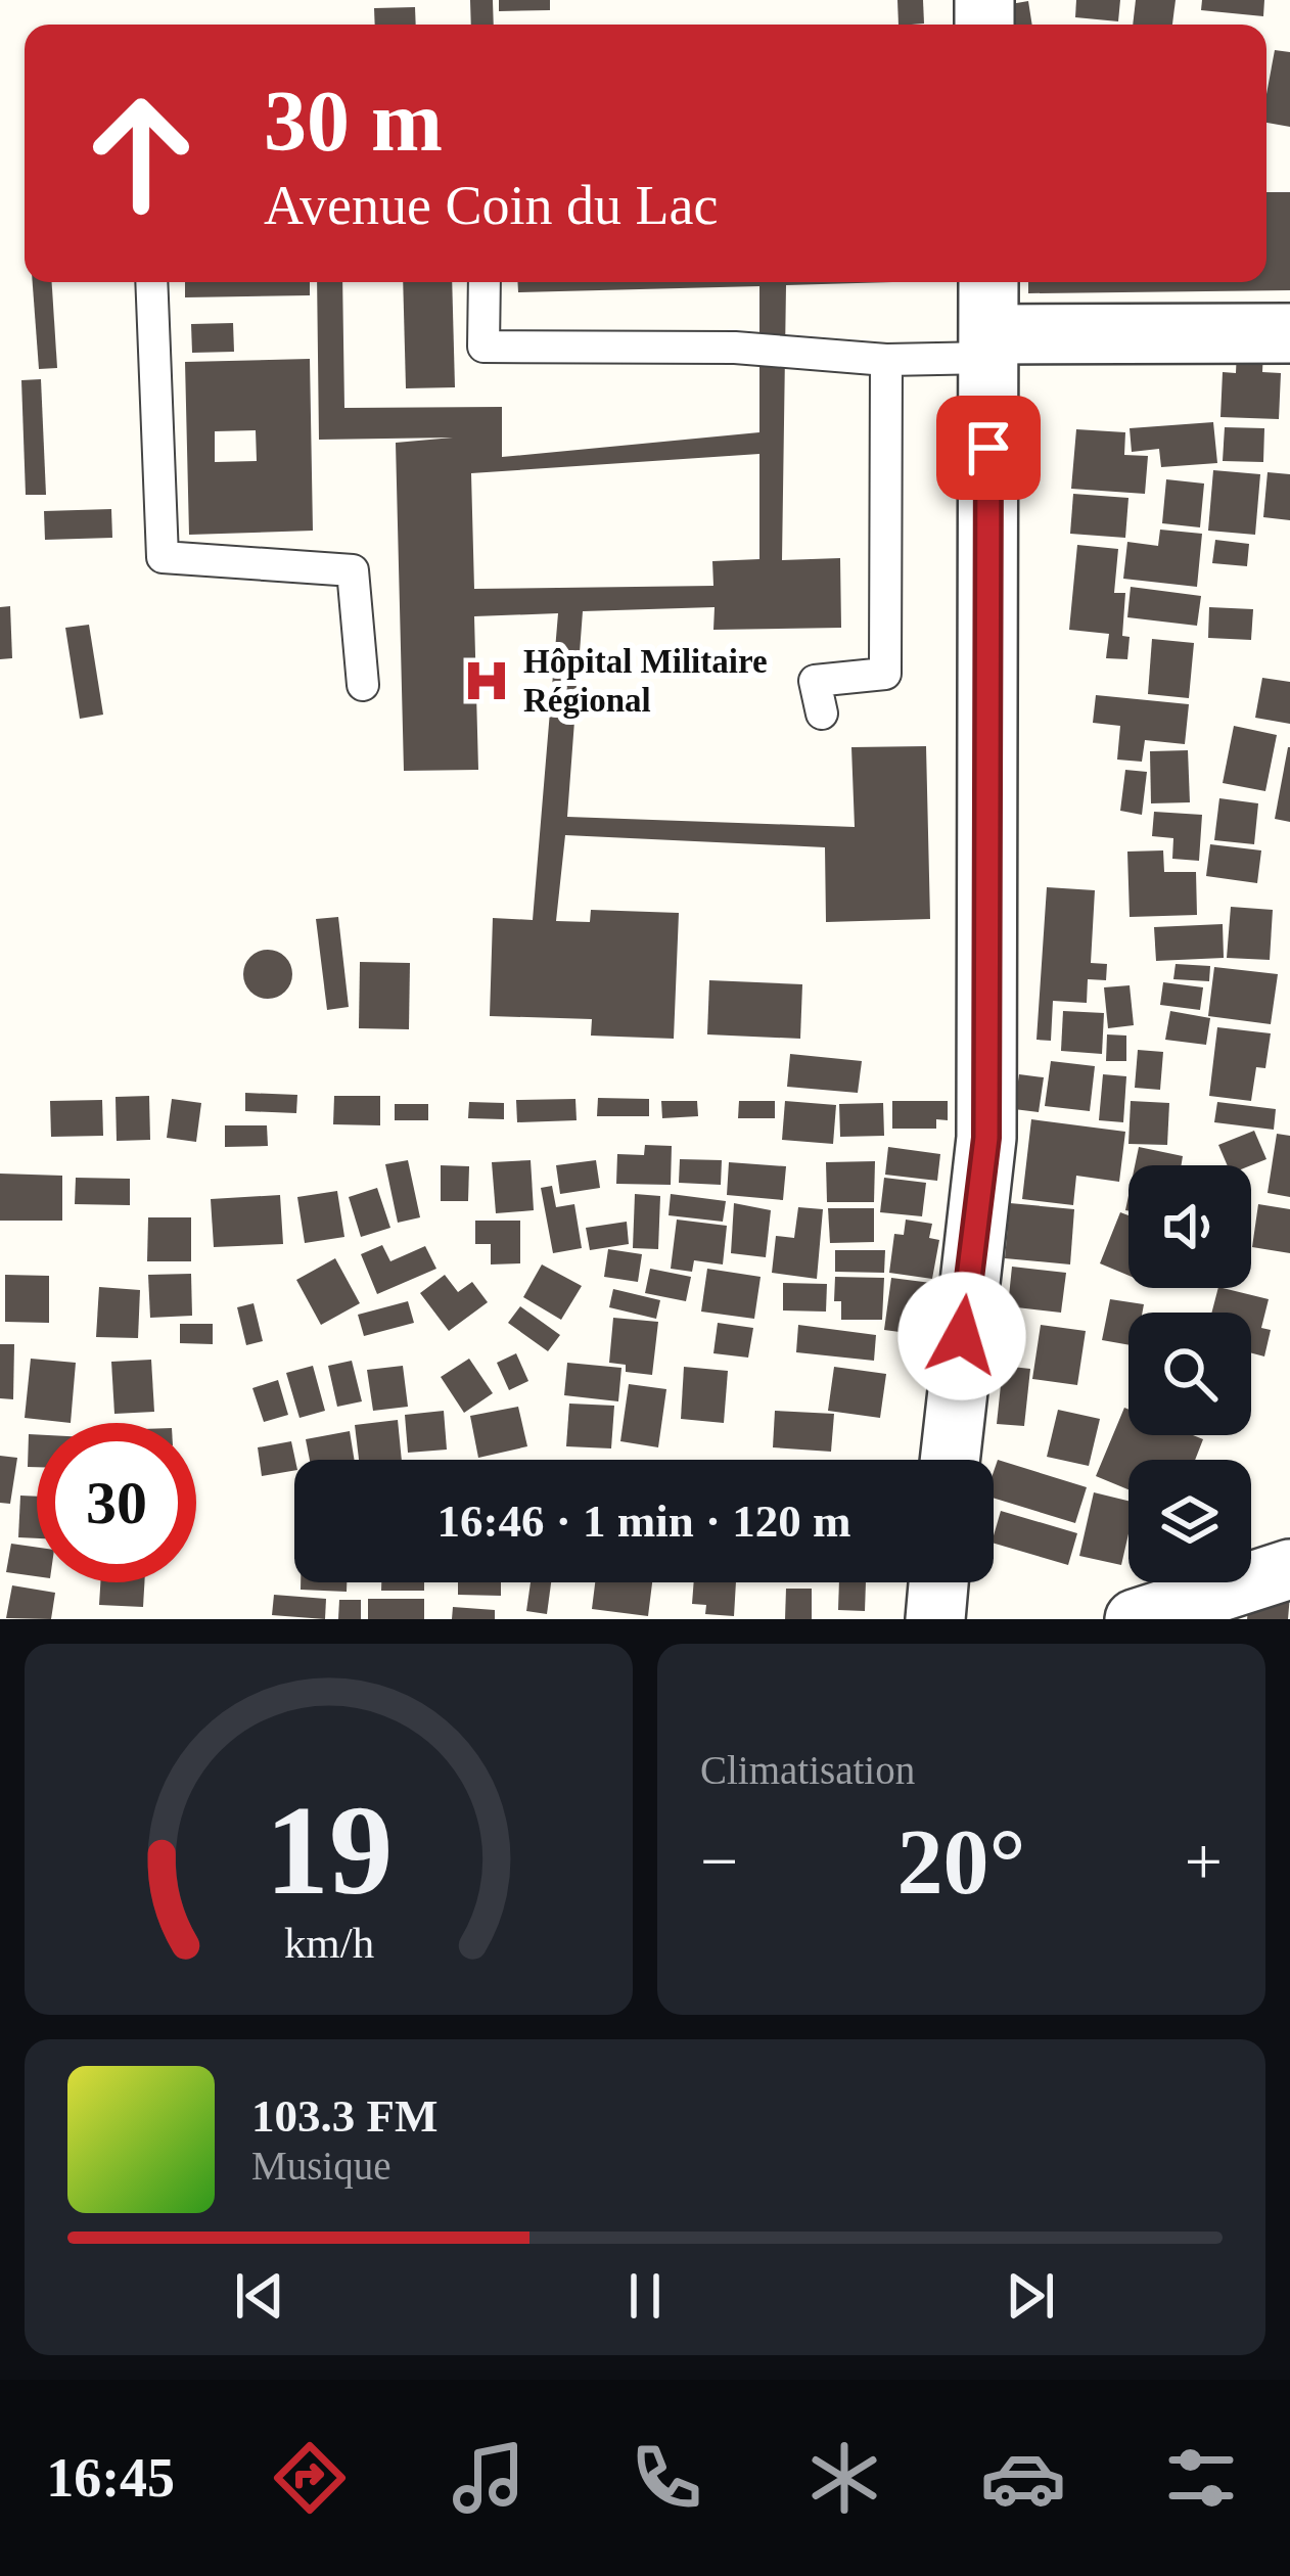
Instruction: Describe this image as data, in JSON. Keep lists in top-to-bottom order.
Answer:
{
  "places": {
    "hospital": ["Hôpital Militaire Régional"]
  },
  "page": {
    "turn": ["30 m", "Avenue Coin du Lac"],
    "limit": "30",
    "trip": "16:46 · 1 min · 120 m",
    "tile": "Climatisation",
    "heat": ["−", "20°", "+"],
    "song": ["103.3 FM", "Musique"],
    "tabs": "16:45",
    "gauge": ["19", "km/h"]
  }
}
